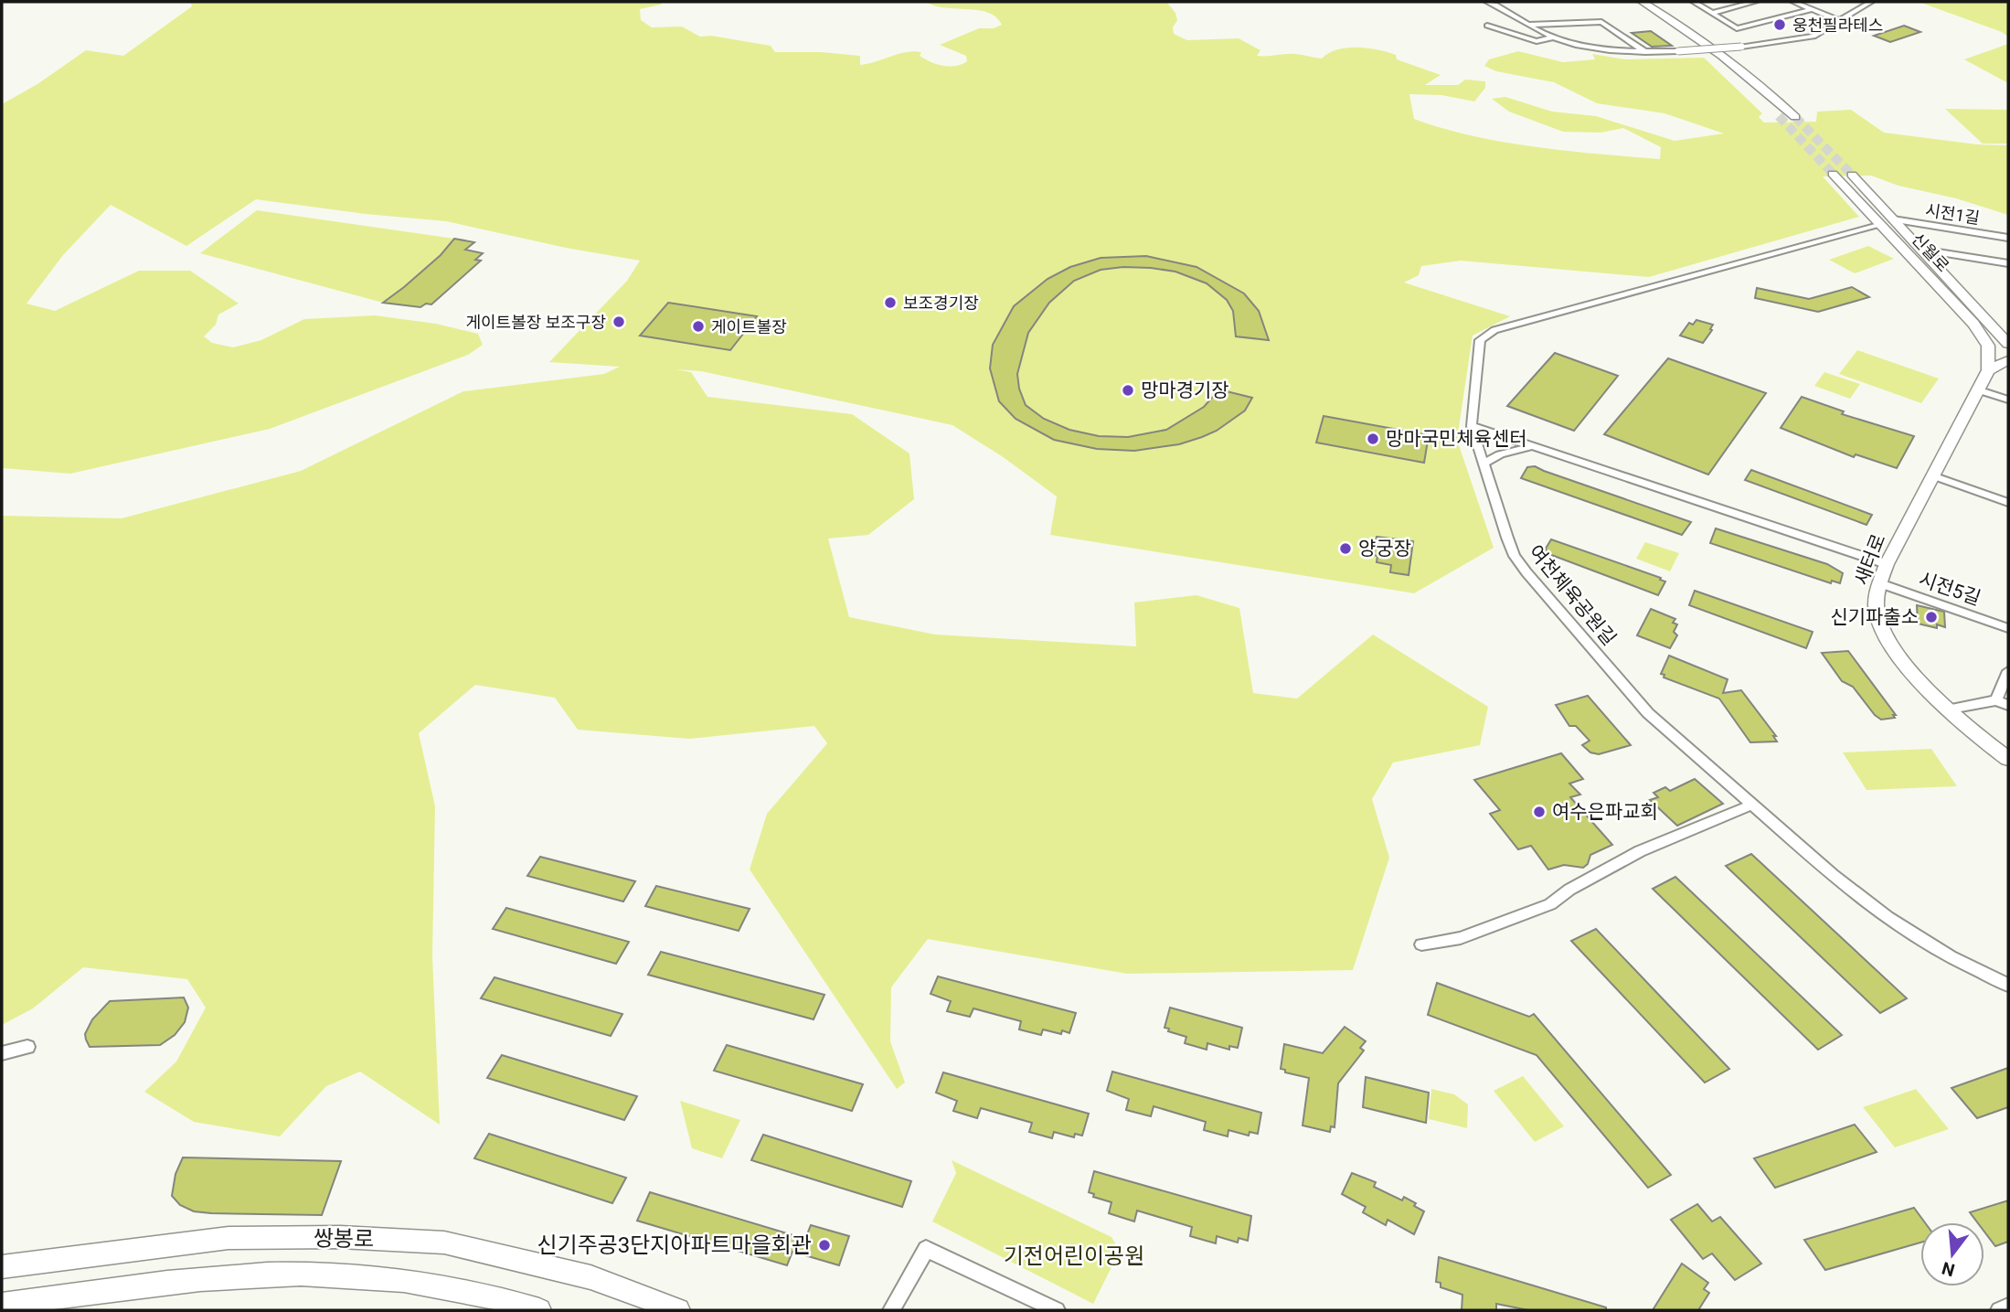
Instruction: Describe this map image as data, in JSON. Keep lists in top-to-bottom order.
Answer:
{
  "streets": {
    "street": [
      "시전1길",
      "신월로",
      "새터로",
      "시전5길",
      "여천체육공원길",
      "쌍봉로"
    ]
  },
  "crossings": [
    ["시전1길", "신월로"],
    ["신월로", "새터로"],
    ["신월로", "여천체육공원길"],
    ["새터로", "시전5길"]
  ],
  "parks": ["기전어린이공원"],
  "places": [
    "웅천필라테스",
    "보조경기장",
    "게이트볼장 보조구장",
    "게이트볼장",
    "망마경기장",
    "망마국민체육센터",
    "양궁장",
    "신기파출소",
    "여수은파교회",
    "신기주공3단지아파트마을회관"
  ],
  "north": "bottom"
}
